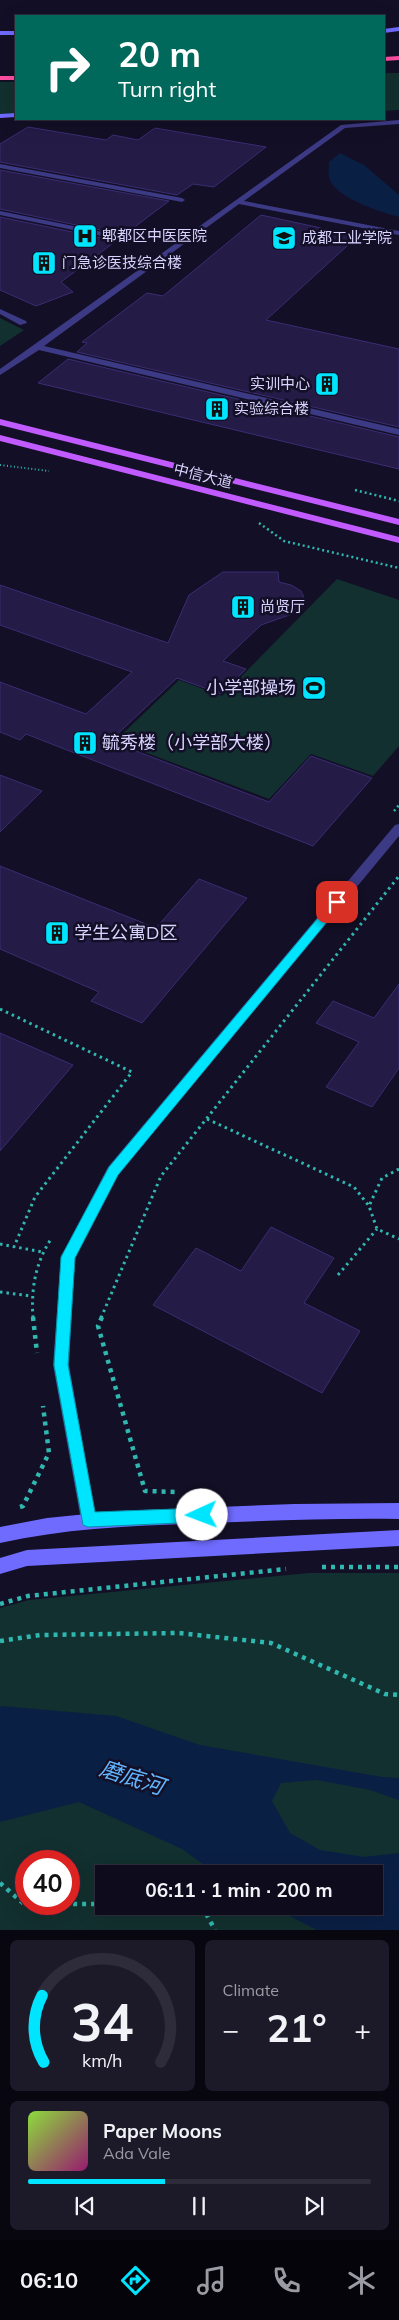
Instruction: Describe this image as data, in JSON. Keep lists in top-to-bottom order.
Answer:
{
  "streets": {
    "main road": ["中信大道"]
  },
  "water": ["磨底河"],
  "places": {
    "hospital": ["郫都区中医医院"],
    "school or university": ["成都工业学院"],
    "building": [
      "门急诊医技综合楼",
      "实训中心",
      "实验综合楼",
      "尚贤厅",
      "毓秀楼（小学部大楼）",
      "学生公寓D区"
    ],
    "sports": ["小学部操场"]
  },
  "page": {
    "turn": ["20 m", "Turn right"],
    "limit": "40",
    "trip": "06:11 · 1 min · 200 m",
    "tile": "Climate",
    "heat": ["−", "21°", "+"],
    "song": ["Paper Moons", "Ada Vale"],
    "tabs": "06:10",
    "gauge": ["34", "km/h"]
  }
}
